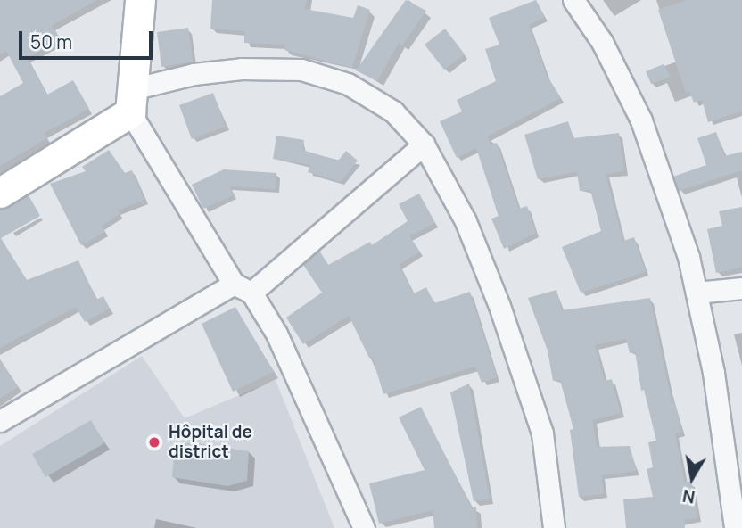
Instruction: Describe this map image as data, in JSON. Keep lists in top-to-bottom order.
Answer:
{
  "places": ["Hôpital de district"],
  "scale_bar": "50 m",
  "north": "bottom"
}
